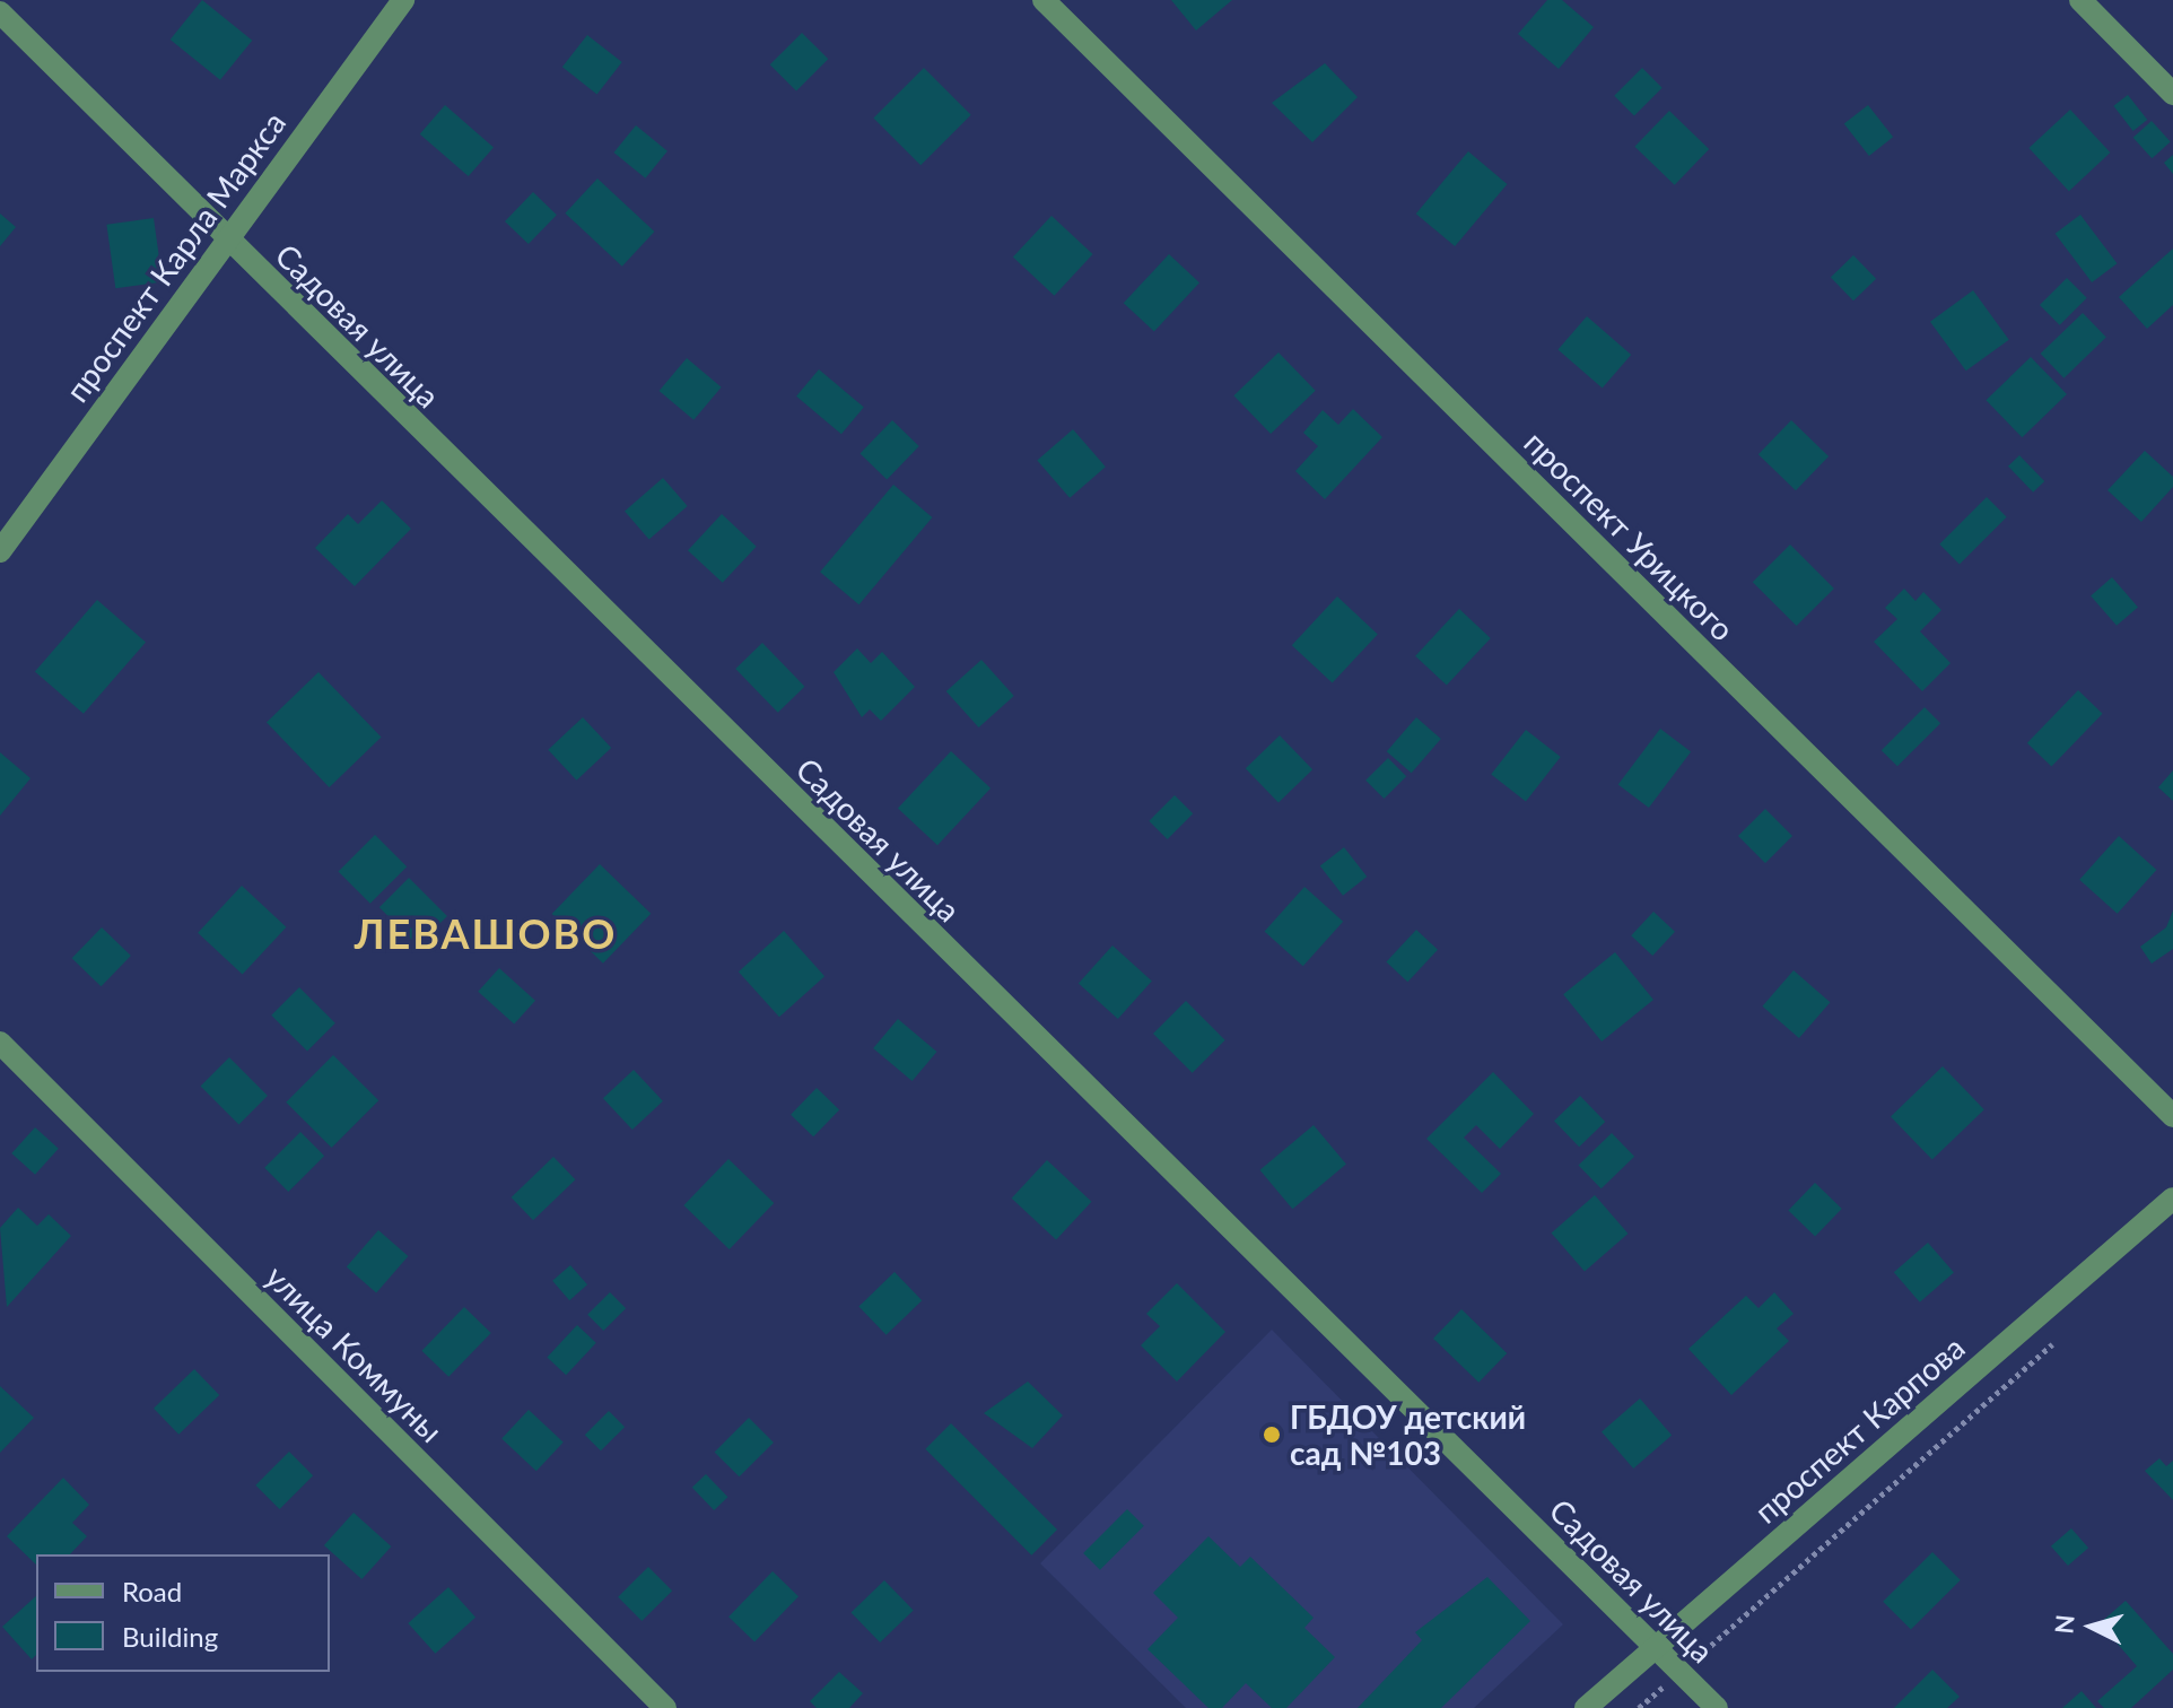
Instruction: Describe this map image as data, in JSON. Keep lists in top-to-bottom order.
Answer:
{
  "streets": {
    "street": [
      "проспект Карла Маркса",
      "Садовая улица",
      "проспект Урицкого",
      "улица Коммуны",
      "проспект Карпова"
    ]
  },
  "crossings": [
    ["проспект Карла Маркса", "Садовая улица"],
    ["Садовая улица", "проспект Карпова"]
  ],
  "districts": ["ЛЕВАШОВО"],
  "places": ["ГБДОУ детский сад №103"],
  "legend": ["Road", "Building"],
  "north": "left"
}
